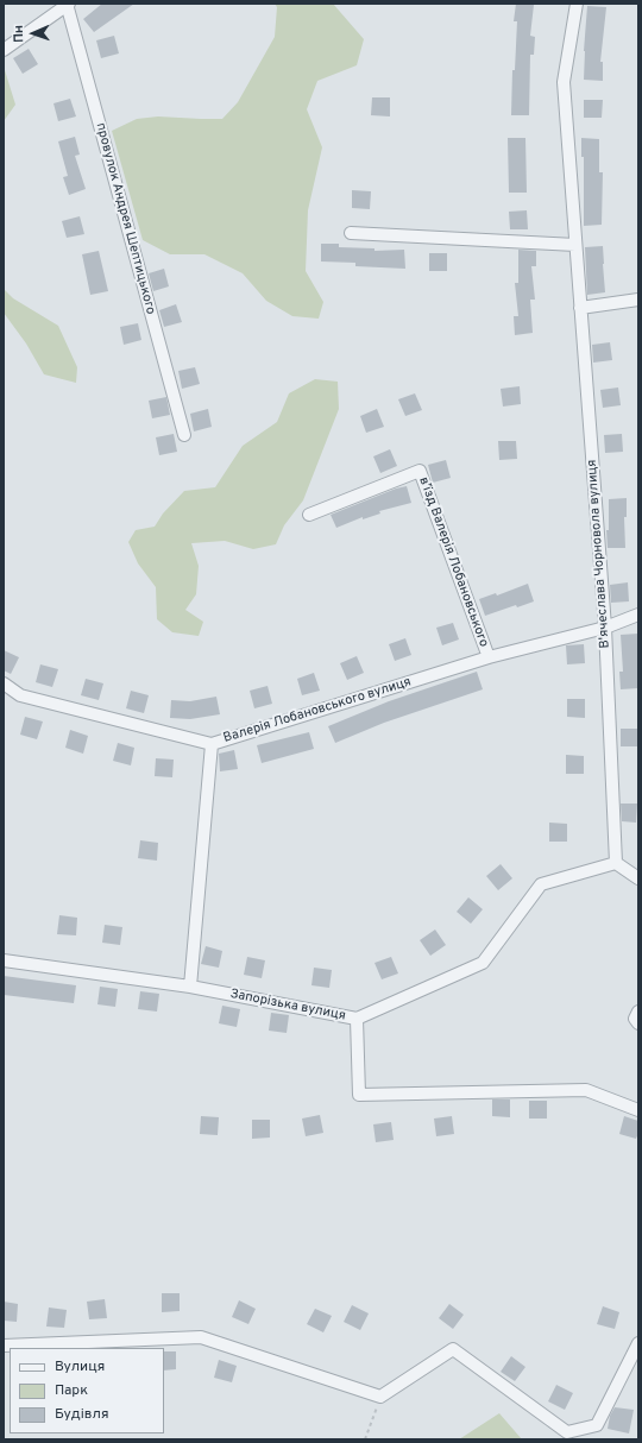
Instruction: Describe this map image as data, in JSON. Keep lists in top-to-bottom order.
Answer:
{
  "streets": {
    "street": [
      "провулок Андрея Шептицького",
      "В'ячеслава Чорновола вулиця",
      "в’їзд Валерія Лобановського",
      "Валерія Лобановського вулиця",
      "Запорізька вулиця"
    ]
  },
  "crossings": [
    ["В'ячеслава Чорновола вулиця", "Валерія Лобановського вулиця"],
    ["в’їзд Валерія Лобановського", "Валерія Лобановського вулиця"]
  ],
  "legend": ["Вулиця", "Парк", "Будівля"],
  "north": "left"
}
